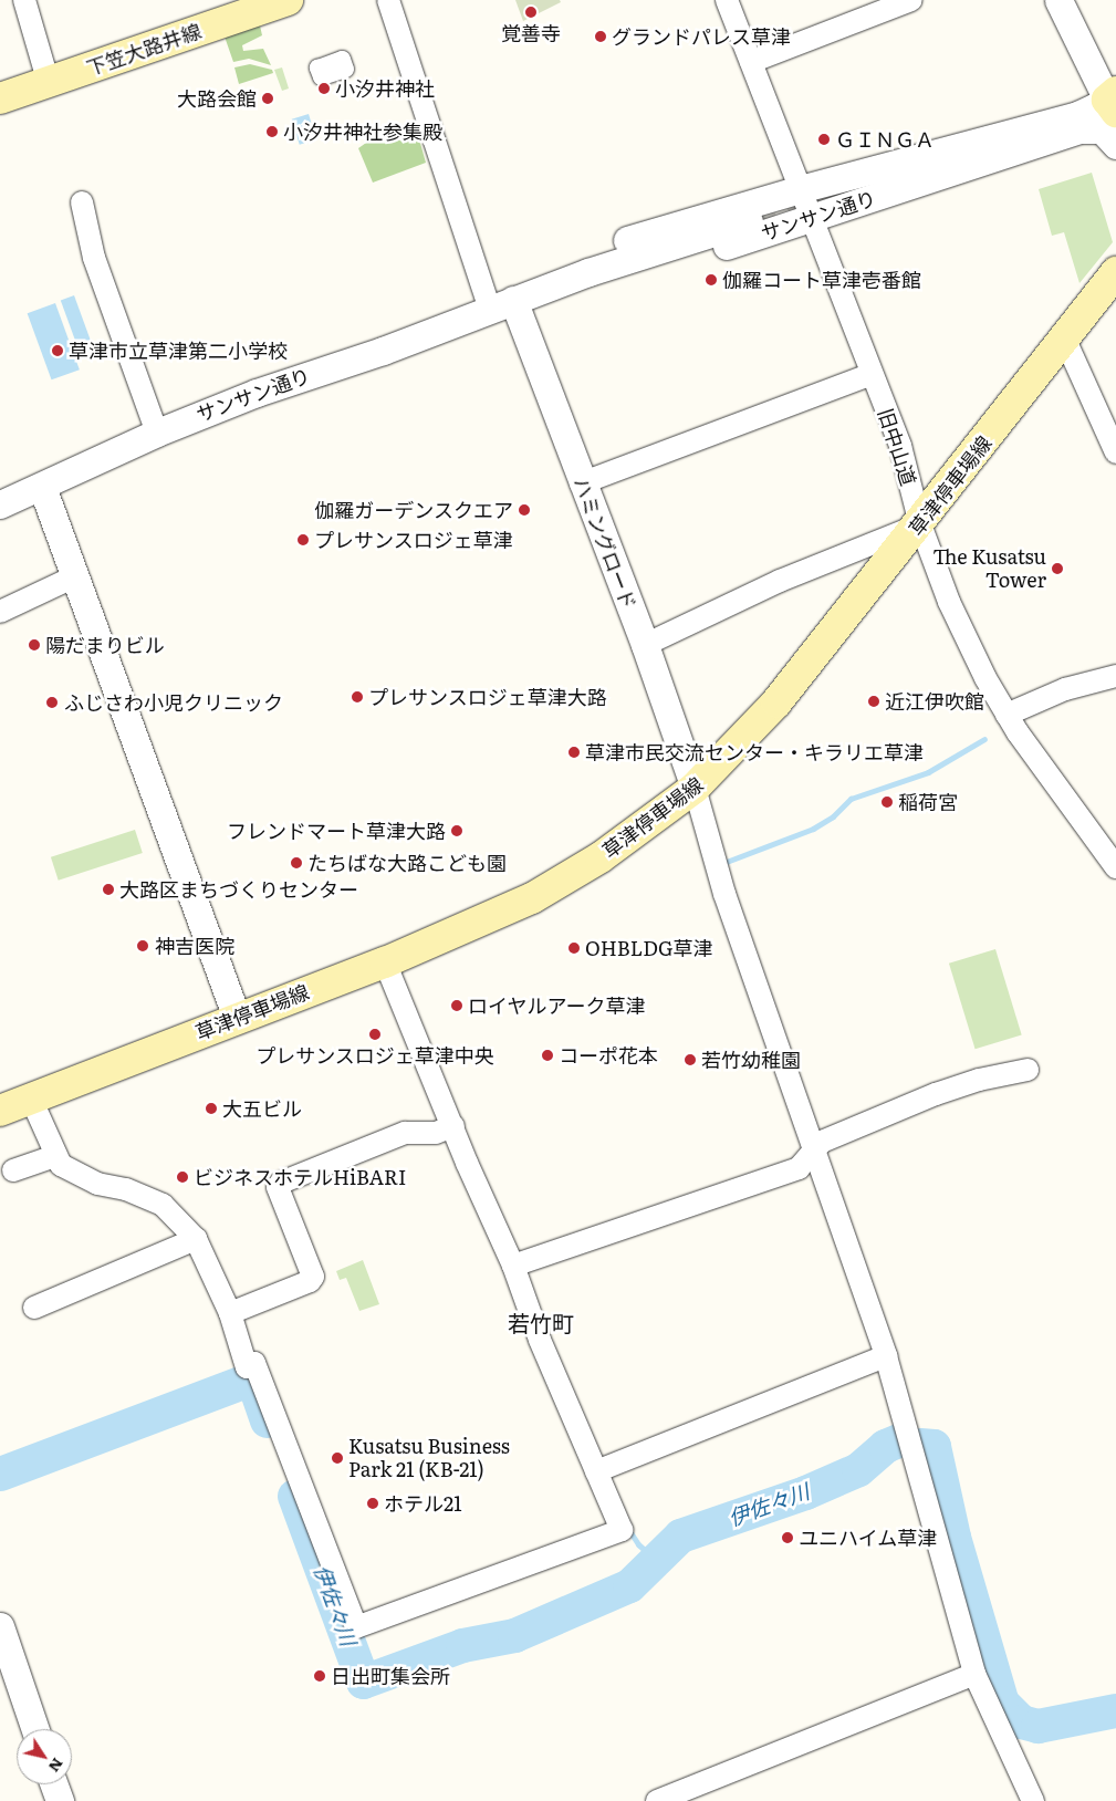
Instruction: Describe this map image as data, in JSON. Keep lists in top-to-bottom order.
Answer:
{
  "streets": {
    "main road": ["下笠大路井線", "草津停車場線"],
    "street": ["サンサン通り", "旧中山道", "ハミングロード"]
  },
  "crossings": [
    ["サンサン通り", "旧中山道"],
    ["サンサン通り", "ハミングロード"],
    ["旧中山道", "草津停車場線"],
    ["草津停車場線", "ハミングロード"]
  ],
  "districts": ["若竹町"],
  "water": ["伊佐々川"],
  "places": [
    "覚善寺",
    "グランドパレス草津",
    "小汐井神社",
    "大路会館",
    "小汐井神社参集殿",
    "ＧＩＮＧＡ",
    "伽羅コート草津壱番館",
    "草津市立草津第二小学校",
    "伽羅ガーデンスクエア",
    "プレサンスロジェ草津",
    "The Kusatsu Tower",
    "陽だまりビル",
    "プレサンスロジェ草津大路",
    "近江伊吹館",
    "ふじさわ小児クリニック",
    "草津市民交流センター・キラリエ草津",
    "稲荷宮",
    "フレンドマート草津大路",
    "たちばな大路こども園",
    "大路区まちづくりセンター",
    "神吉医院",
    "OHBLDG草津",
    "ロイヤルアーク草津",
    "プレサンスロジェ草津中央",
    "コーポ花本",
    "若竹幼稚園",
    "大五ビル",
    "ビジネスホテルHiBARI",
    "Kusatsu Business Park 21 (KB-21)",
    "ホテル21",
    "ユニハイム草津",
    "日出町集会所"
  ],
  "north": "bottom right"
}
